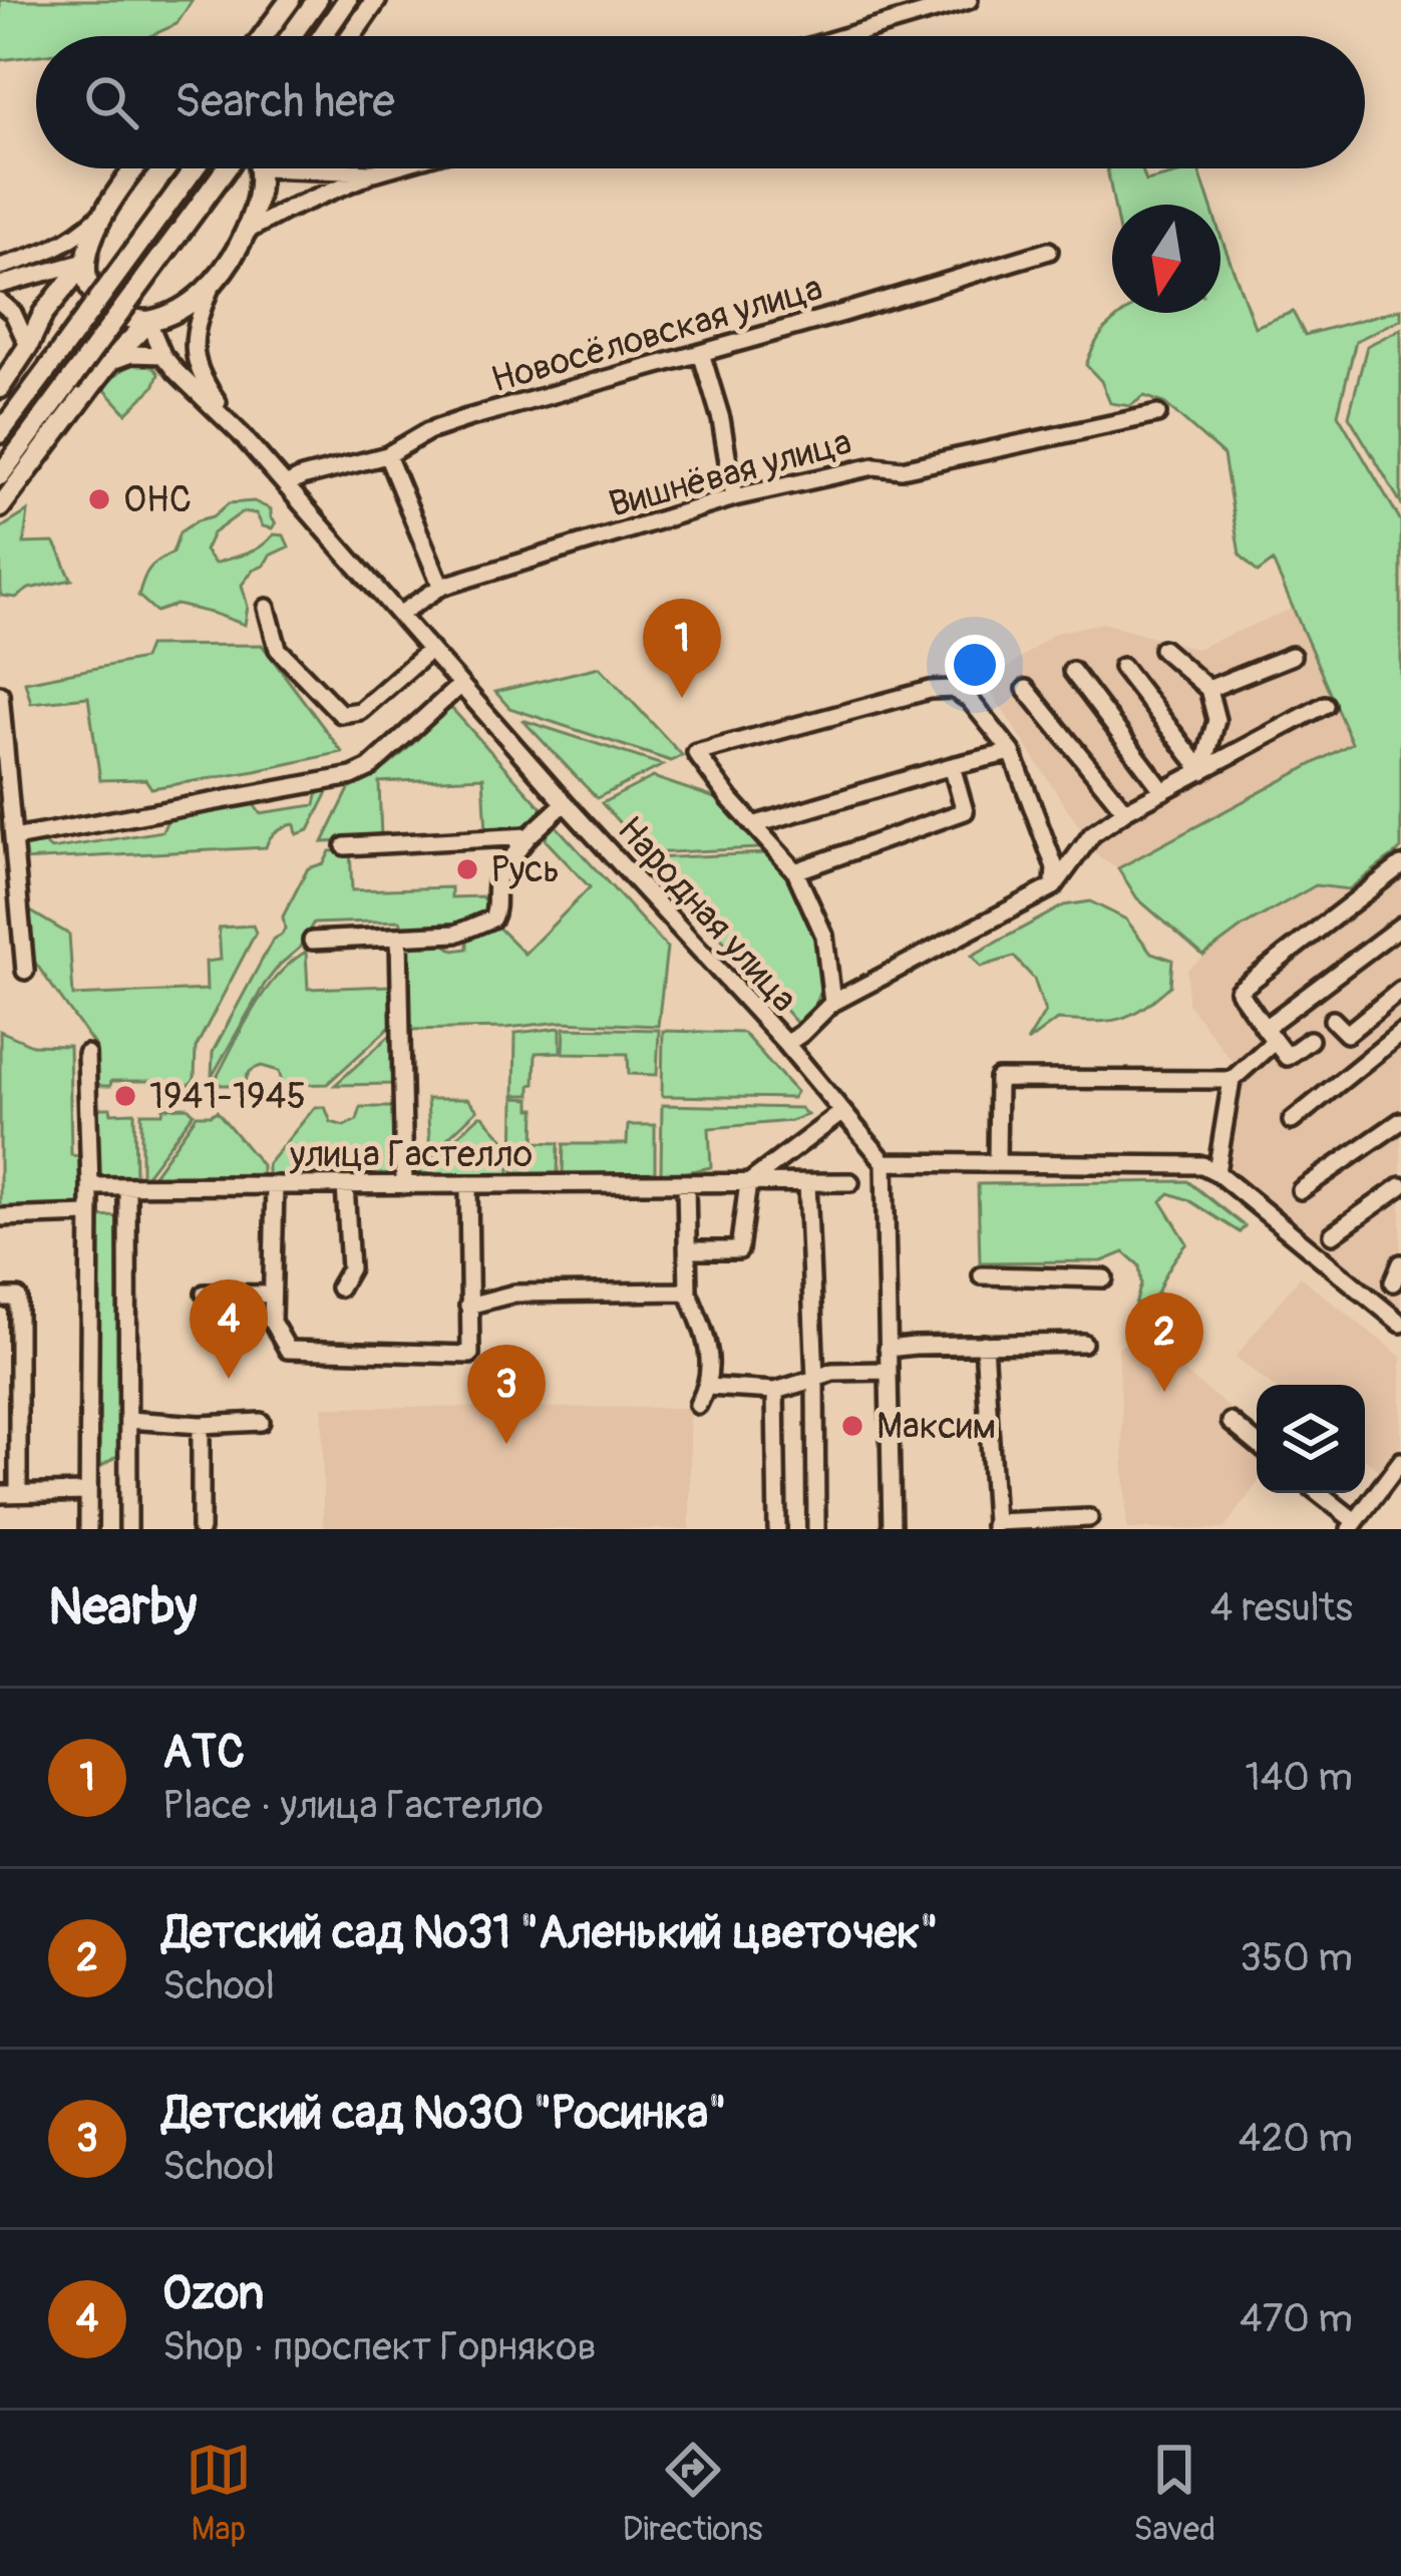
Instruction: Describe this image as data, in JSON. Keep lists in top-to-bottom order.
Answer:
{
  "streets": {
    "street": [
      "Новосёловская улица",
      "Вишнёвая улица",
      "Народная улица",
      "улица Гастелло"
    ]
  },
  "crossings": [
    ["Новосёловская улица", "Народная улица"],
    ["Вишнёвая улица", "Народная улица"]
  ],
  "places": [
    "ОНС",
    "Русь",
    "1941-1945",
    "Максим"
  ],
  "north": "bottom",
  "page": {
    "search": "Search here",
    "pins": [
      "1",
      "4",
      "2",
      "3"
    ],
    "heading": ["Nearby", "4 results"],
    "list": [
      {
        "mark": "1",
        "name": "АТС",
        "note": "Place · улица Гастелло",
        "value": "140 m"
      },
      {
        "mark": "2",
        "name": "Детский сад №31 \"Аленький цветочек\"",
        "note": "School",
        "value": "350 m"
      },
      {
        "mark": "3",
        "name": "Детский сад №30 \"Росинка\"",
        "note": "School",
        "value": "420 m"
      },
      {
        "mark": "4",
        "name": "Ozon",
        "note": "Shop · проспект Горняков",
        "value": "470 m"
      }
    ],
    "nav": ["Map", "Directions", "Saved"]
  }
}
